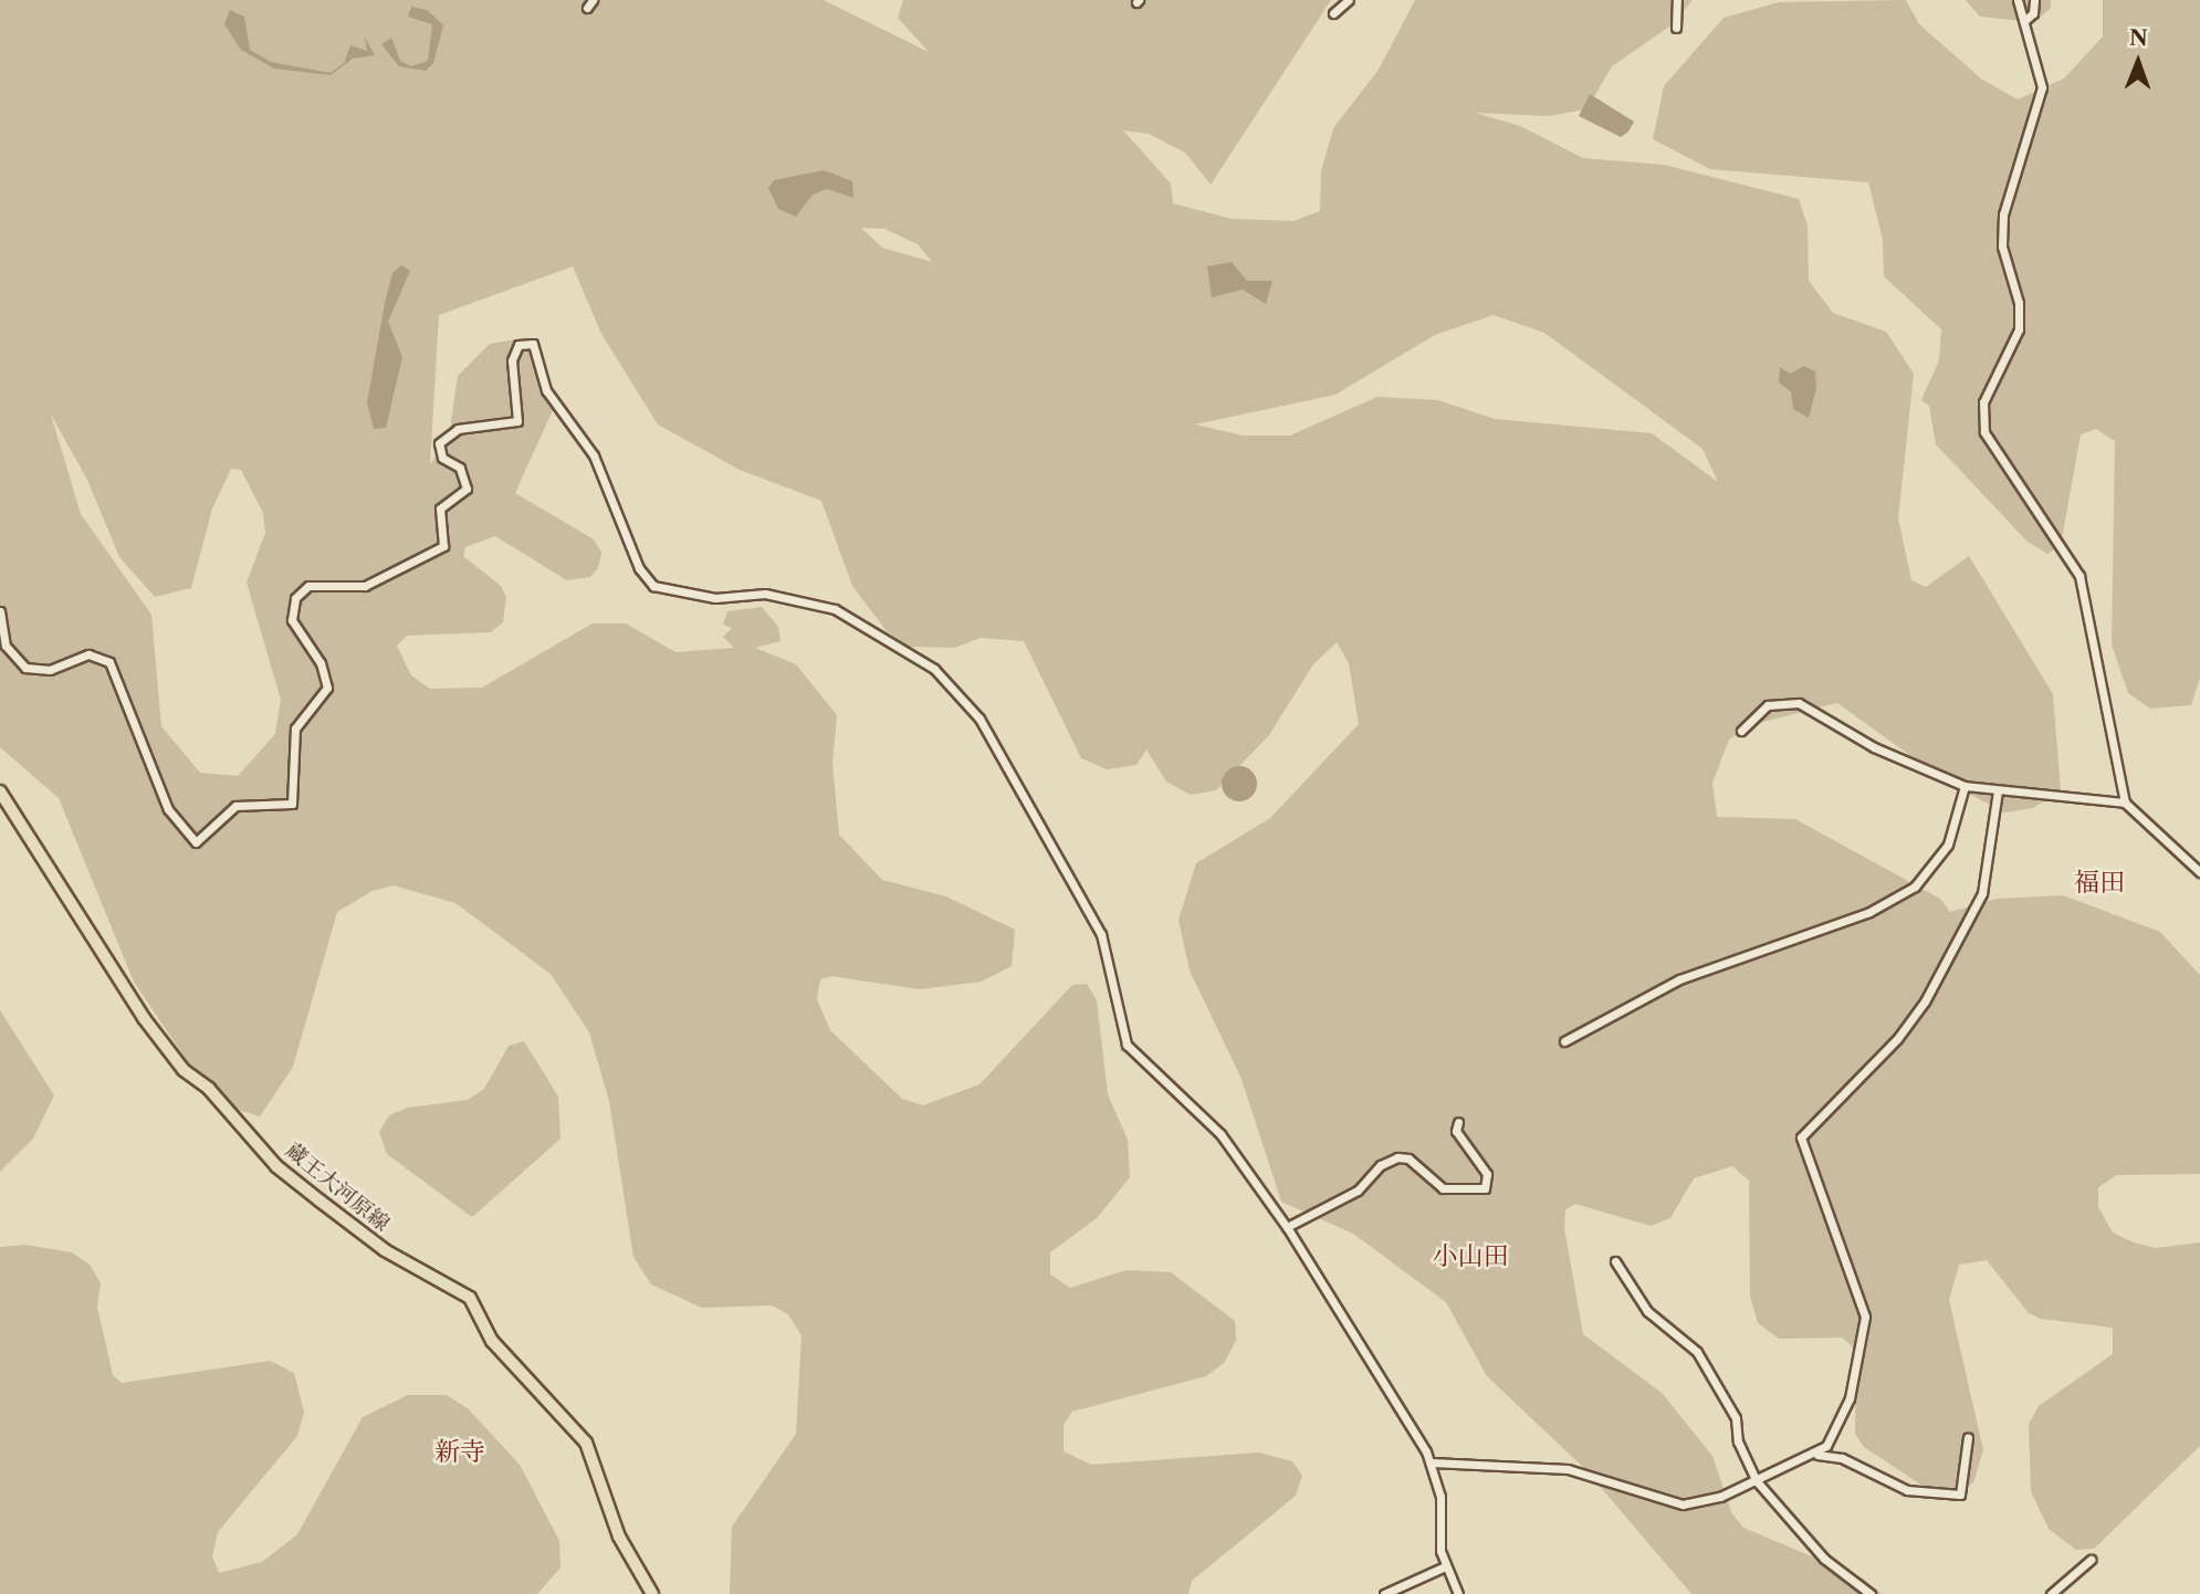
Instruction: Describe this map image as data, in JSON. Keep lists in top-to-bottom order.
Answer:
{
  "streets": {
    "main road": ["蔵王大河原線"]
  },
  "districts": ["福田", "小山田", "新寺"],
  "north": "top"
}
